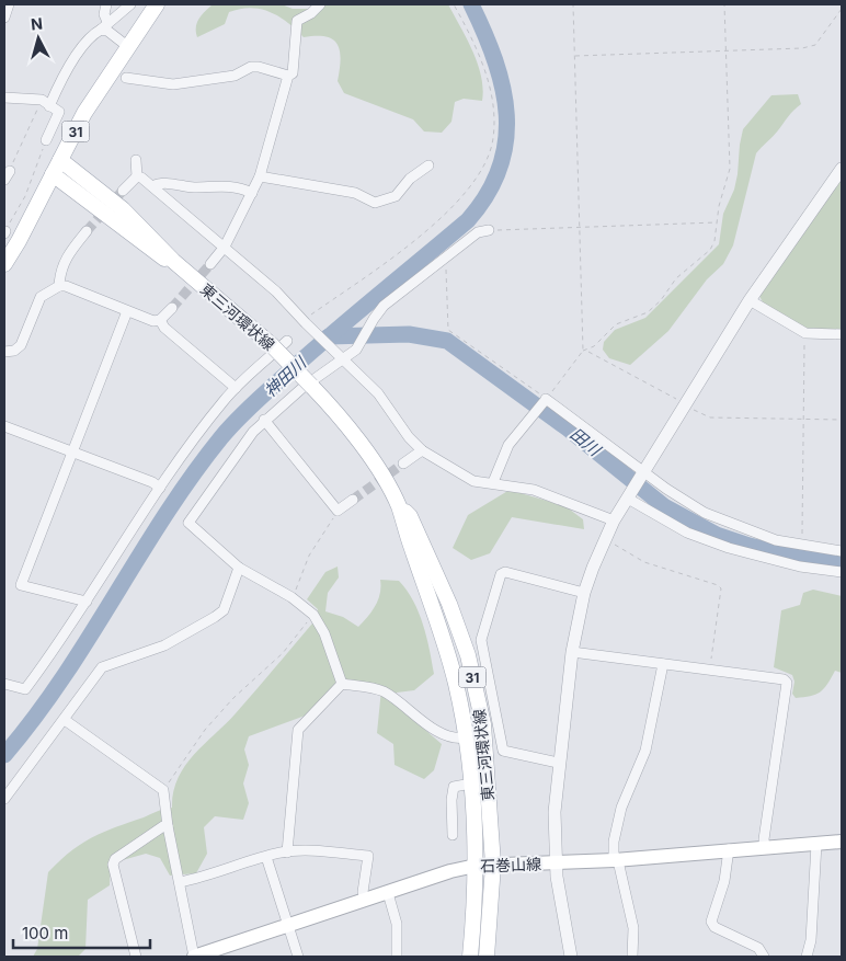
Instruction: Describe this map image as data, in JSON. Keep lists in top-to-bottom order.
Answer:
{
  "streets": {
    "main road": ["31", "東三河環状線", "石巻山線"]
  },
  "crossings": [
    ["31", "東三河環状線"],
    ["東三河環状線", "石巻山線"]
  ],
  "water": ["神田川", "田川"],
  "scale_bar": "100 m",
  "north": "top"
}
